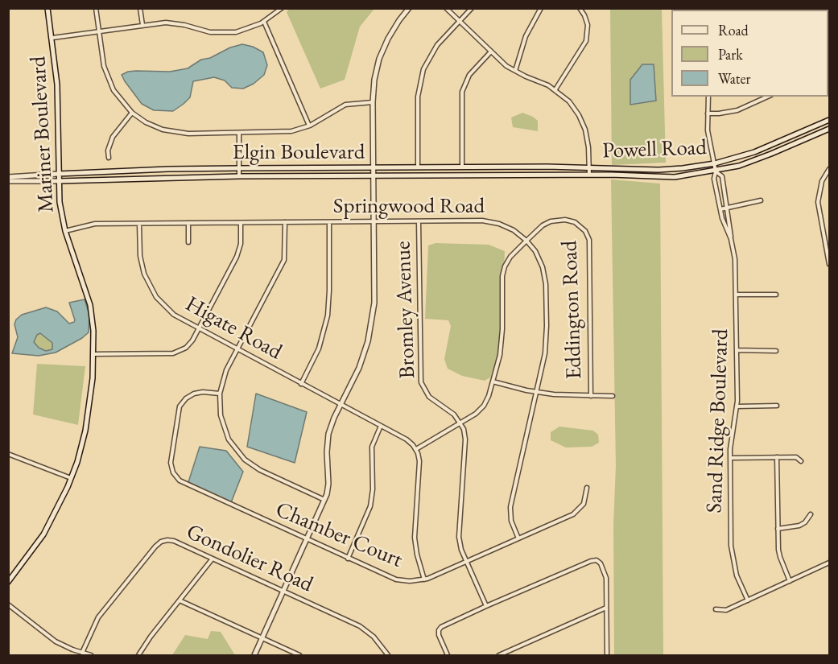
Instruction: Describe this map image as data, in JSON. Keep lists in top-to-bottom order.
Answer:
{
  "streets": {
    "main road": ["Mariner Boulevard", "Powell Road", "Elgin Boulevard"],
    "street": [
      "Springwood Road",
      "Bromley Avenue",
      "Eddington Road",
      "Higate Road",
      "Sand Ridge Boulevard",
      "Chamber Court",
      "Gondolier Road"
    ]
  },
  "crossings": [
    ["Mariner Boulevard", "Elgin Boulevard"],
    ["Mariner Boulevard", "Springwood Road"],
    ["Powell Road", "Elgin Boulevard"],
    ["Powell Road", "Sand Ridge Boulevard"],
    ["Springwood Road", "Bromley Avenue"],
    ["Springwood Road", "Eddington Road"],
    ["Springwood Road", "Higate Road"],
    ["Springwood Road", "Chamber Court"],
    ["Bromley Avenue", "Eddington Road"]
  ],
  "legend": ["Road", "Park", "Water"]
}
